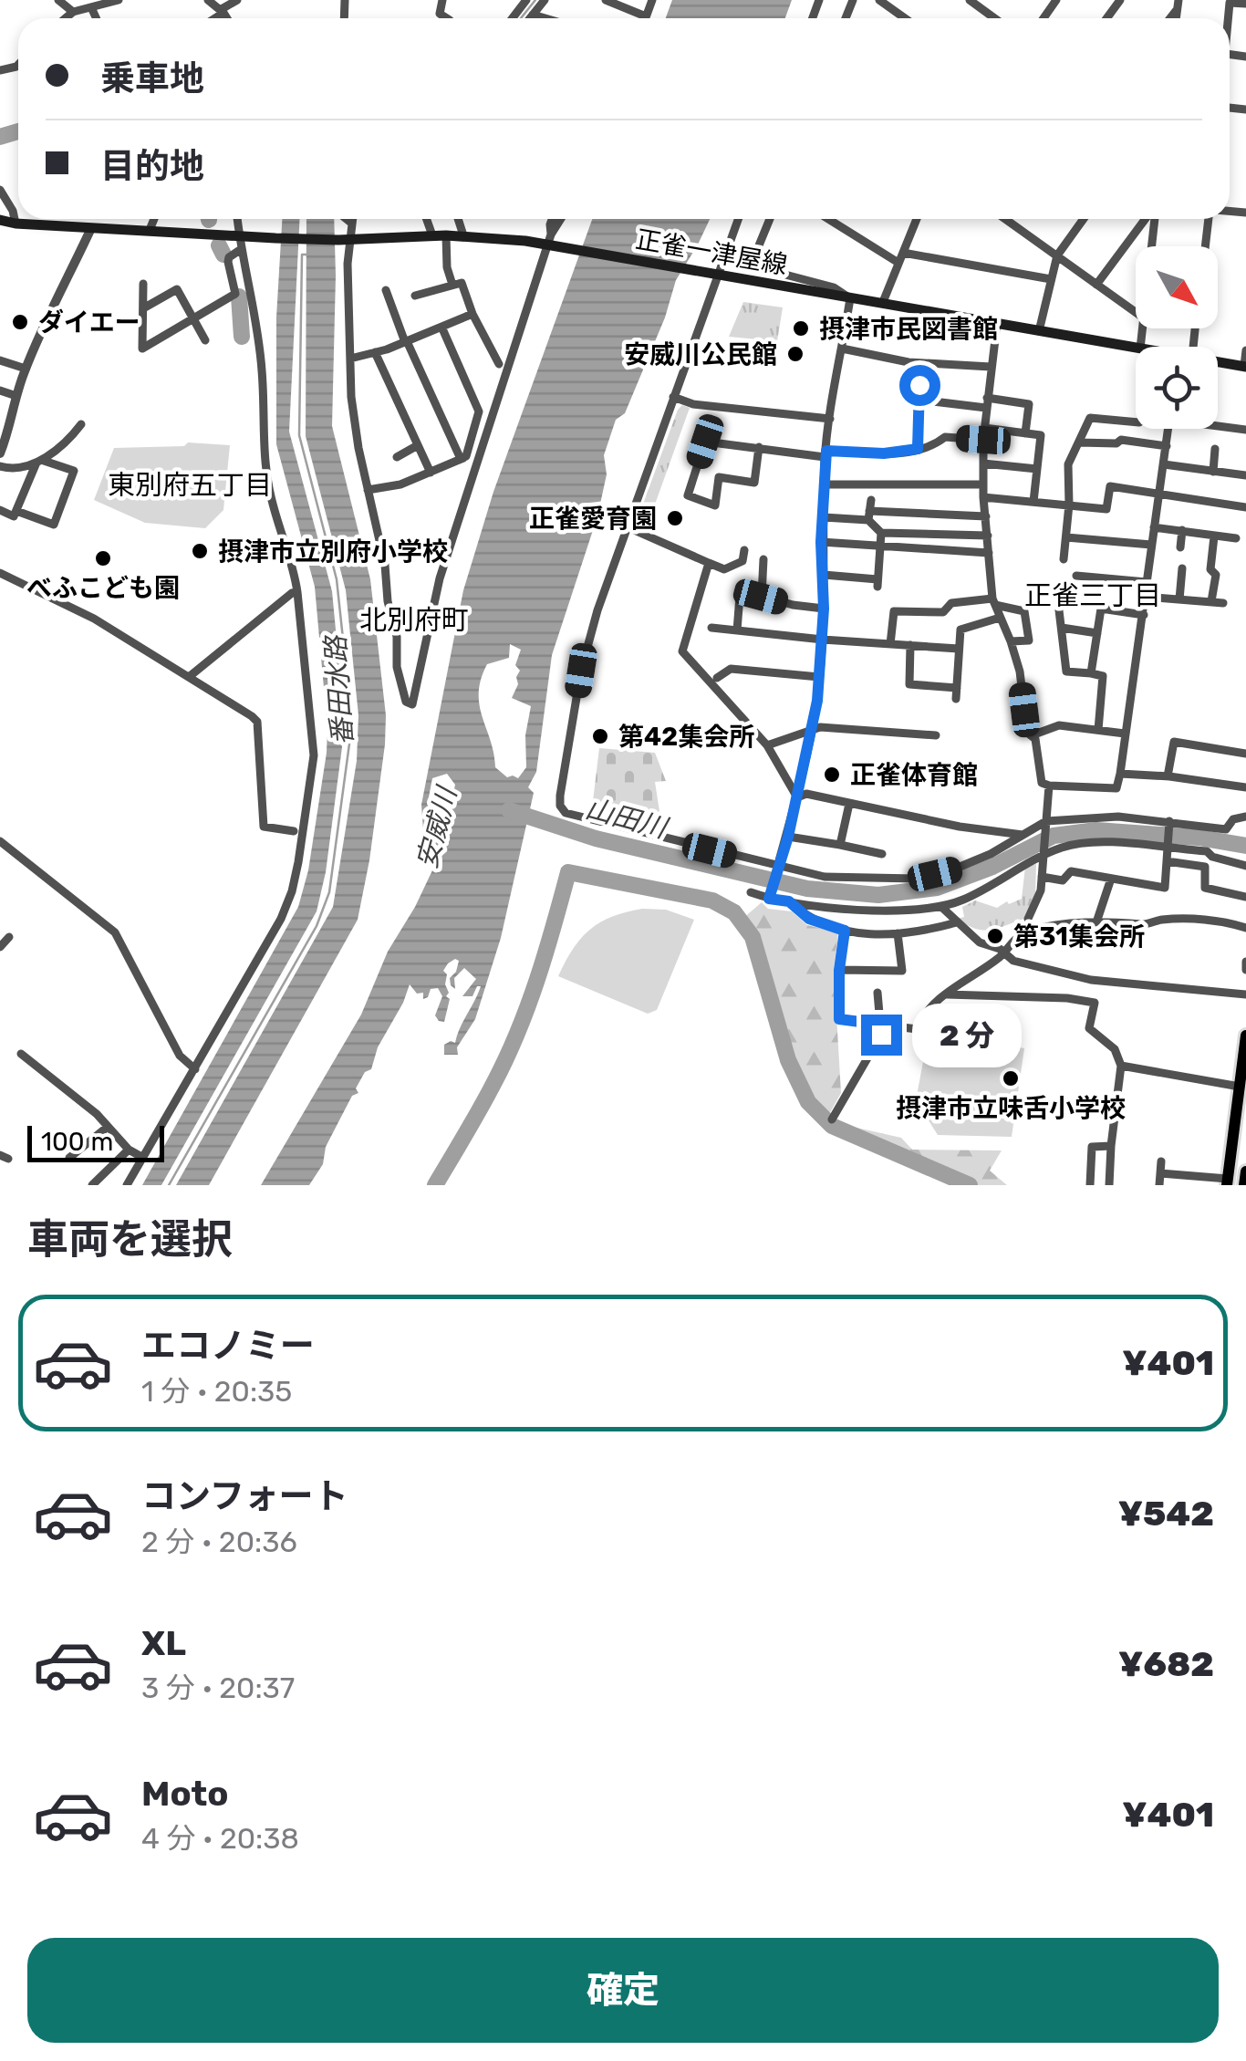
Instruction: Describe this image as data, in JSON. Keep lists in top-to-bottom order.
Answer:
{
  "streets": {
    "main road": ["正雀一津屋線"]
  },
  "districts": ["東別府五丁目", "正雀三丁目", "北別府町"],
  "water": ["番田水路", "山田川", "安威川"],
  "places": [
    "ダイエー",
    "摂津市民図書館",
    "安威川公民館",
    "正雀愛育園",
    "摂津市立別府小学校",
    "べふこども園",
    "第42集会所",
    "正雀体育館",
    "第31集会所",
    "摂津市立味舌小学校"
  ],
  "scale_bar": "100 m",
  "north": "bottom right",
  "page": {
    "banner": ["乗車地", "目的地"],
    "bubble": "2 分",
    "scale": "100 m",
    "heading": "車両を選択",
    "list": [
      {
        "name": "エコノミー",
        "note": "1 分 · 20:35",
        "value": "¥401"
      },
      {
        "name": "コンフォート",
        "note": "2 分 · 20:36",
        "value": "¥542"
      },
      {
        "name": "XL",
        "note": "3 分 · 20:37",
        "value": "¥682"
      },
      {
        "name": "Moto",
        "note": "4 分 · 20:38",
        "value": "¥401"
      }
    ],
    "buttons": "確定"
  }
}
